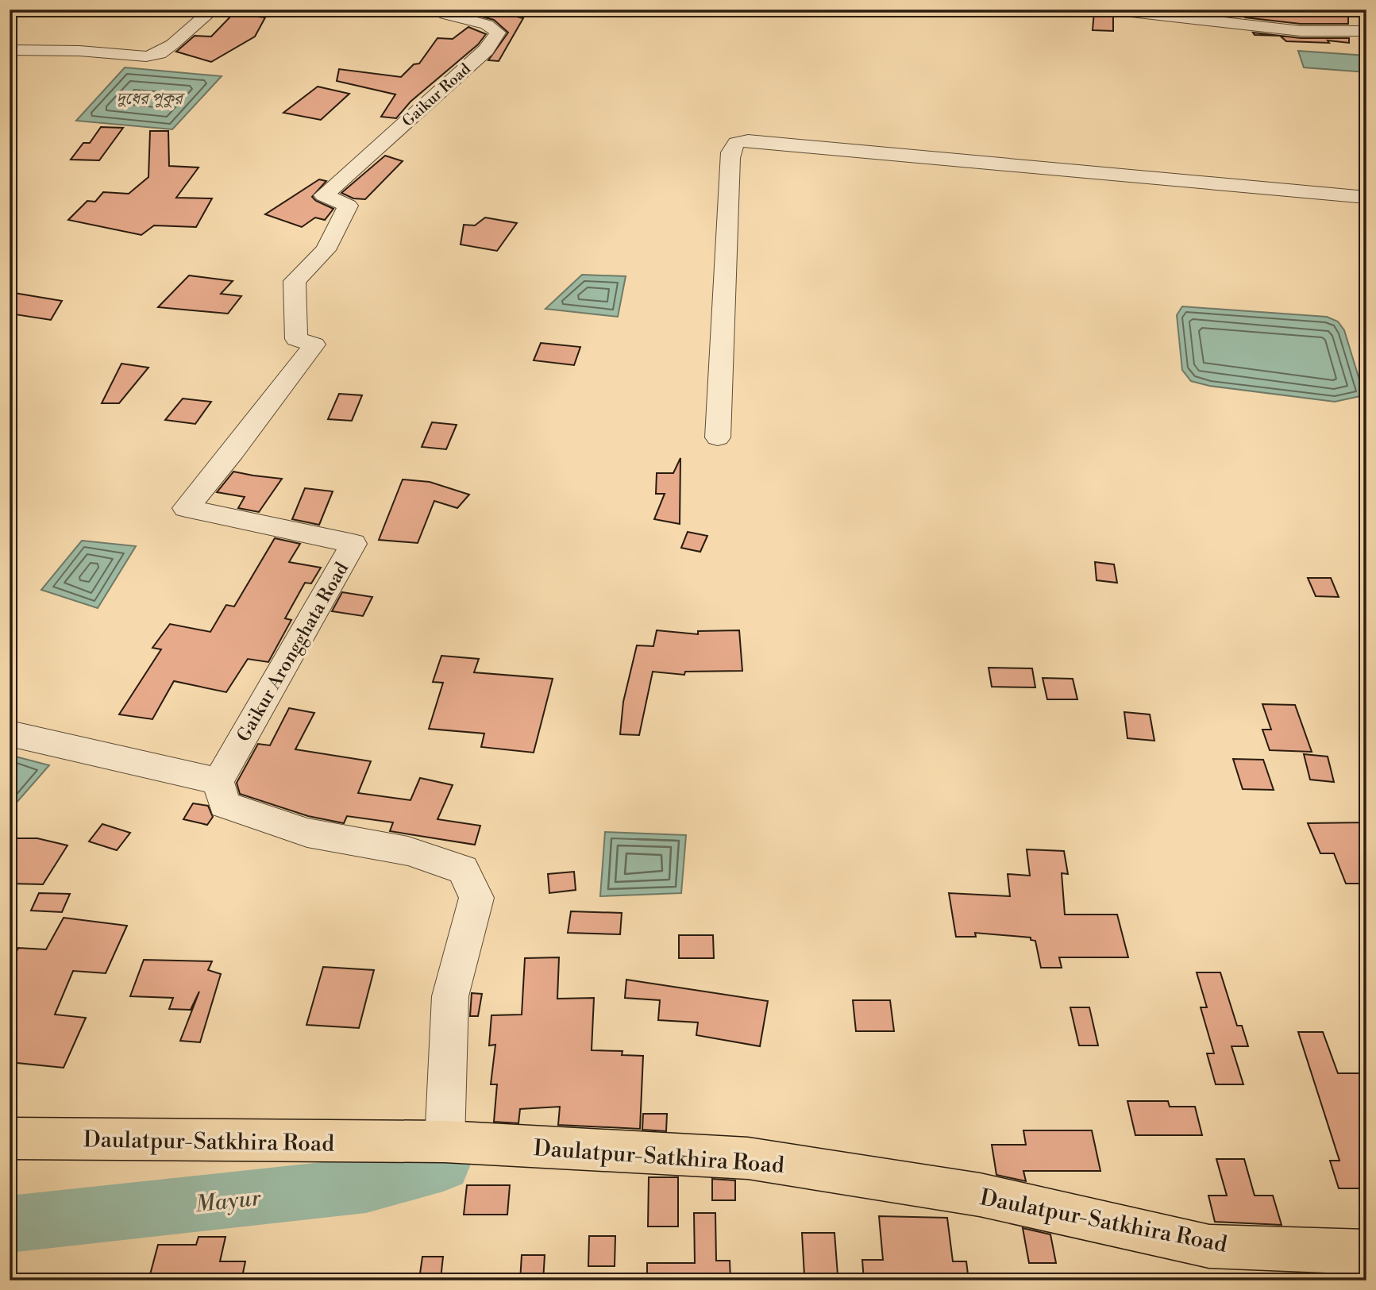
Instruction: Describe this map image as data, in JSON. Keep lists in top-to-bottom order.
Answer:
{
  "streets": {
    "main road": ["Daulatpur-Satkhira Road"],
    "street": ["Gaikur Road", "Gaikur Arongghata Road"]
  },
  "crossings": [
    ["Gaikur Road", "Gaikur Arongghata Road"]
  ],
  "water": ["দুধের পুকুর", "Mayur"]
}
